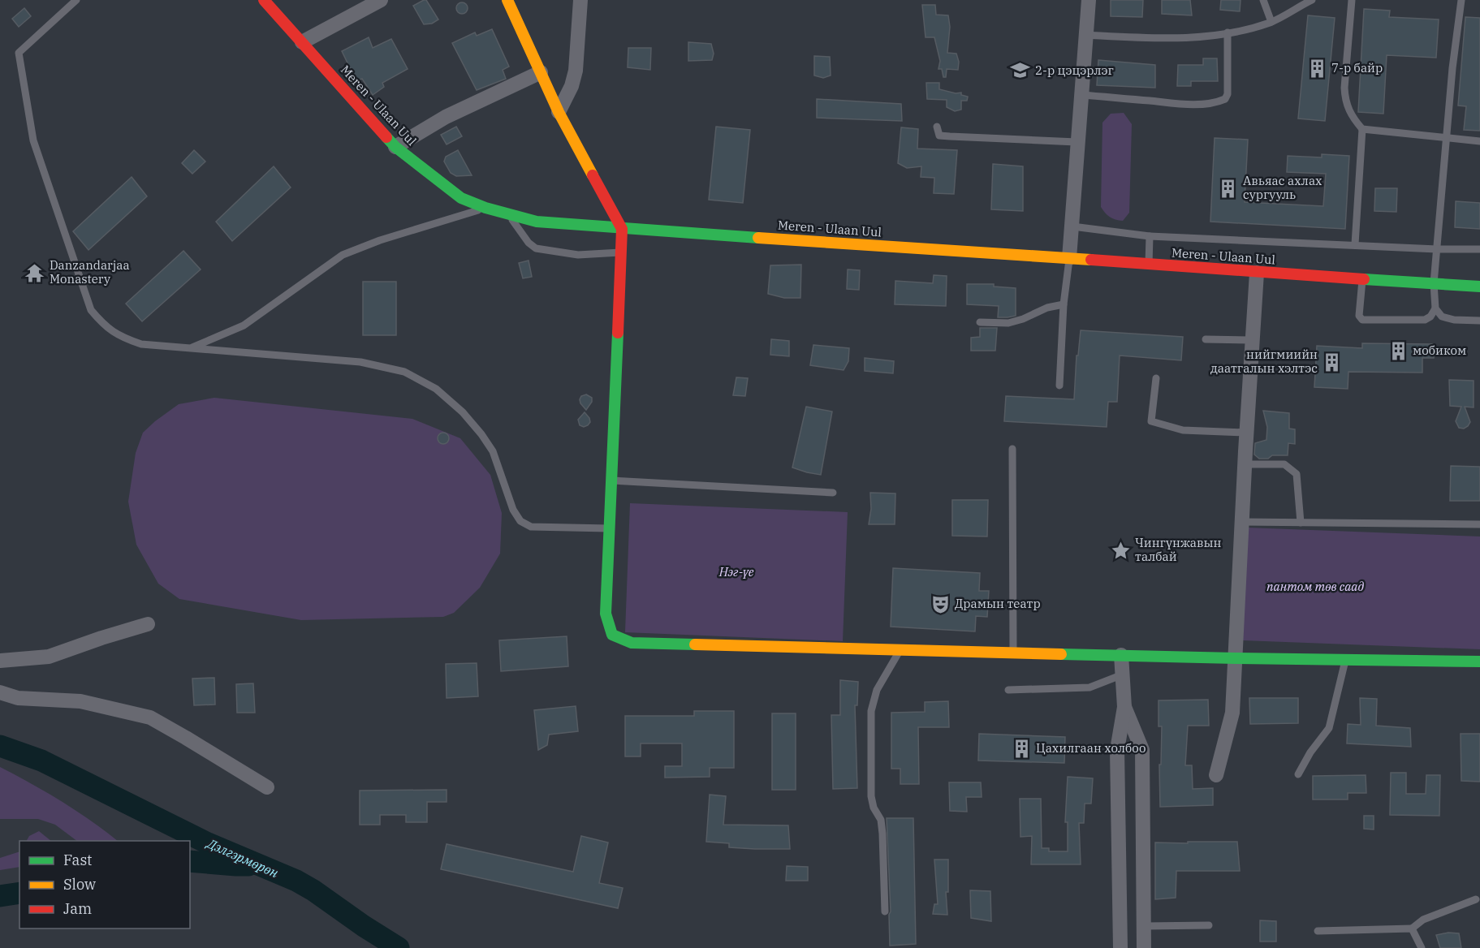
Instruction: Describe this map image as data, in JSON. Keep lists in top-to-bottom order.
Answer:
{
  "streets": {
    "street": ["Meren - Ulaan Uul"]
  },
  "water": ["Дэлгэрмөрөн"],
  "parks": ["Нэг-үе", "пантом төв саад"],
  "places": {
    "building": [
      "7-р байр",
      "Авьяас ахлах сургууль",
      "мобиком",
      "нийгмиийн даатгалын хэлтэс",
      "Цахилгаан холбоо"
    ],
    "school or university": ["2-р цэцэрлэг"],
    "temple": ["Danzandarjaa Monastery"],
    "place": ["Чингүнжавын талбай"],
    "theatre": ["Драмын театр"]
  },
  "legend": ["Fast", "Slow", "Jam"]
}
